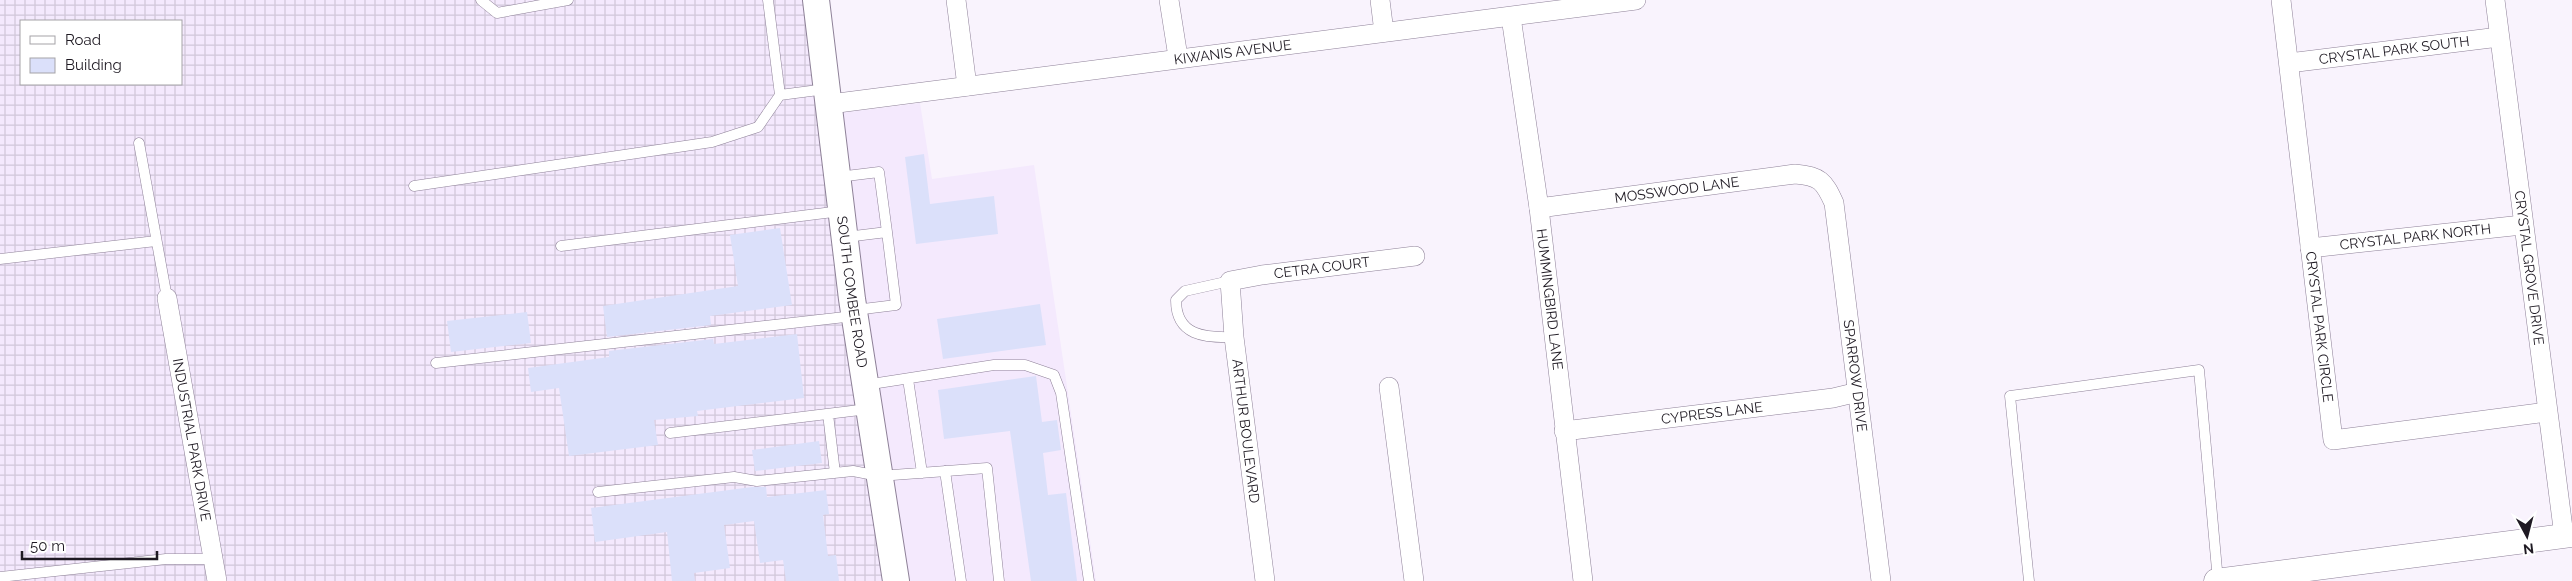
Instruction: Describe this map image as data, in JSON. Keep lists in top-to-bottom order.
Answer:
{
  "streets": {
    "main road": ["SOUTH COMBEE ROAD"],
    "street": [
      "CRYSTAL PARK SOUTH",
      "KIWANIS AVENUE",
      "MOSSWOOD LANE",
      "CRYSTAL PARK NORTH",
      "CETRA COURT",
      "CRYSTAL GROVE DRIVE",
      "HUMMINGBIRD LANE",
      "CRYSTAL PARK CIRCLE",
      "SPARROW DRIVE",
      "CYPRESS LANE",
      "ARTHUR BOULEVARD",
      "INDUSTRIAL PARK DRIVE"
    ]
  },
  "crossings": [
    ["CRYSTAL PARK SOUTH", "CRYSTAL GROVE DRIVE"],
    ["CRYSTAL PARK SOUTH", "CRYSTAL PARK CIRCLE"],
    ["KIWANIS AVENUE", "SOUTH COMBEE ROAD"],
    ["KIWANIS AVENUE", "HUMMINGBIRD LANE"],
    ["MOSSWOOD LANE", "HUMMINGBIRD LANE"],
    ["MOSSWOOD LANE", "SPARROW DRIVE"],
    ["CRYSTAL PARK NORTH", "CRYSTAL GROVE DRIVE"],
    ["CRYSTAL PARK NORTH", "CRYSTAL PARK CIRCLE"],
    ["CETRA COURT", "ARTHUR BOULEVARD"],
    ["CRYSTAL GROVE DRIVE", "CRYSTAL PARK CIRCLE"],
    ["HUMMINGBIRD LANE", "CYPRESS LANE"],
    ["SPARROW DRIVE", "CYPRESS LANE"]
  ],
  "legend": ["Road", "Building"],
  "scale_bar": "50 m",
  "north": "bottom"
}
